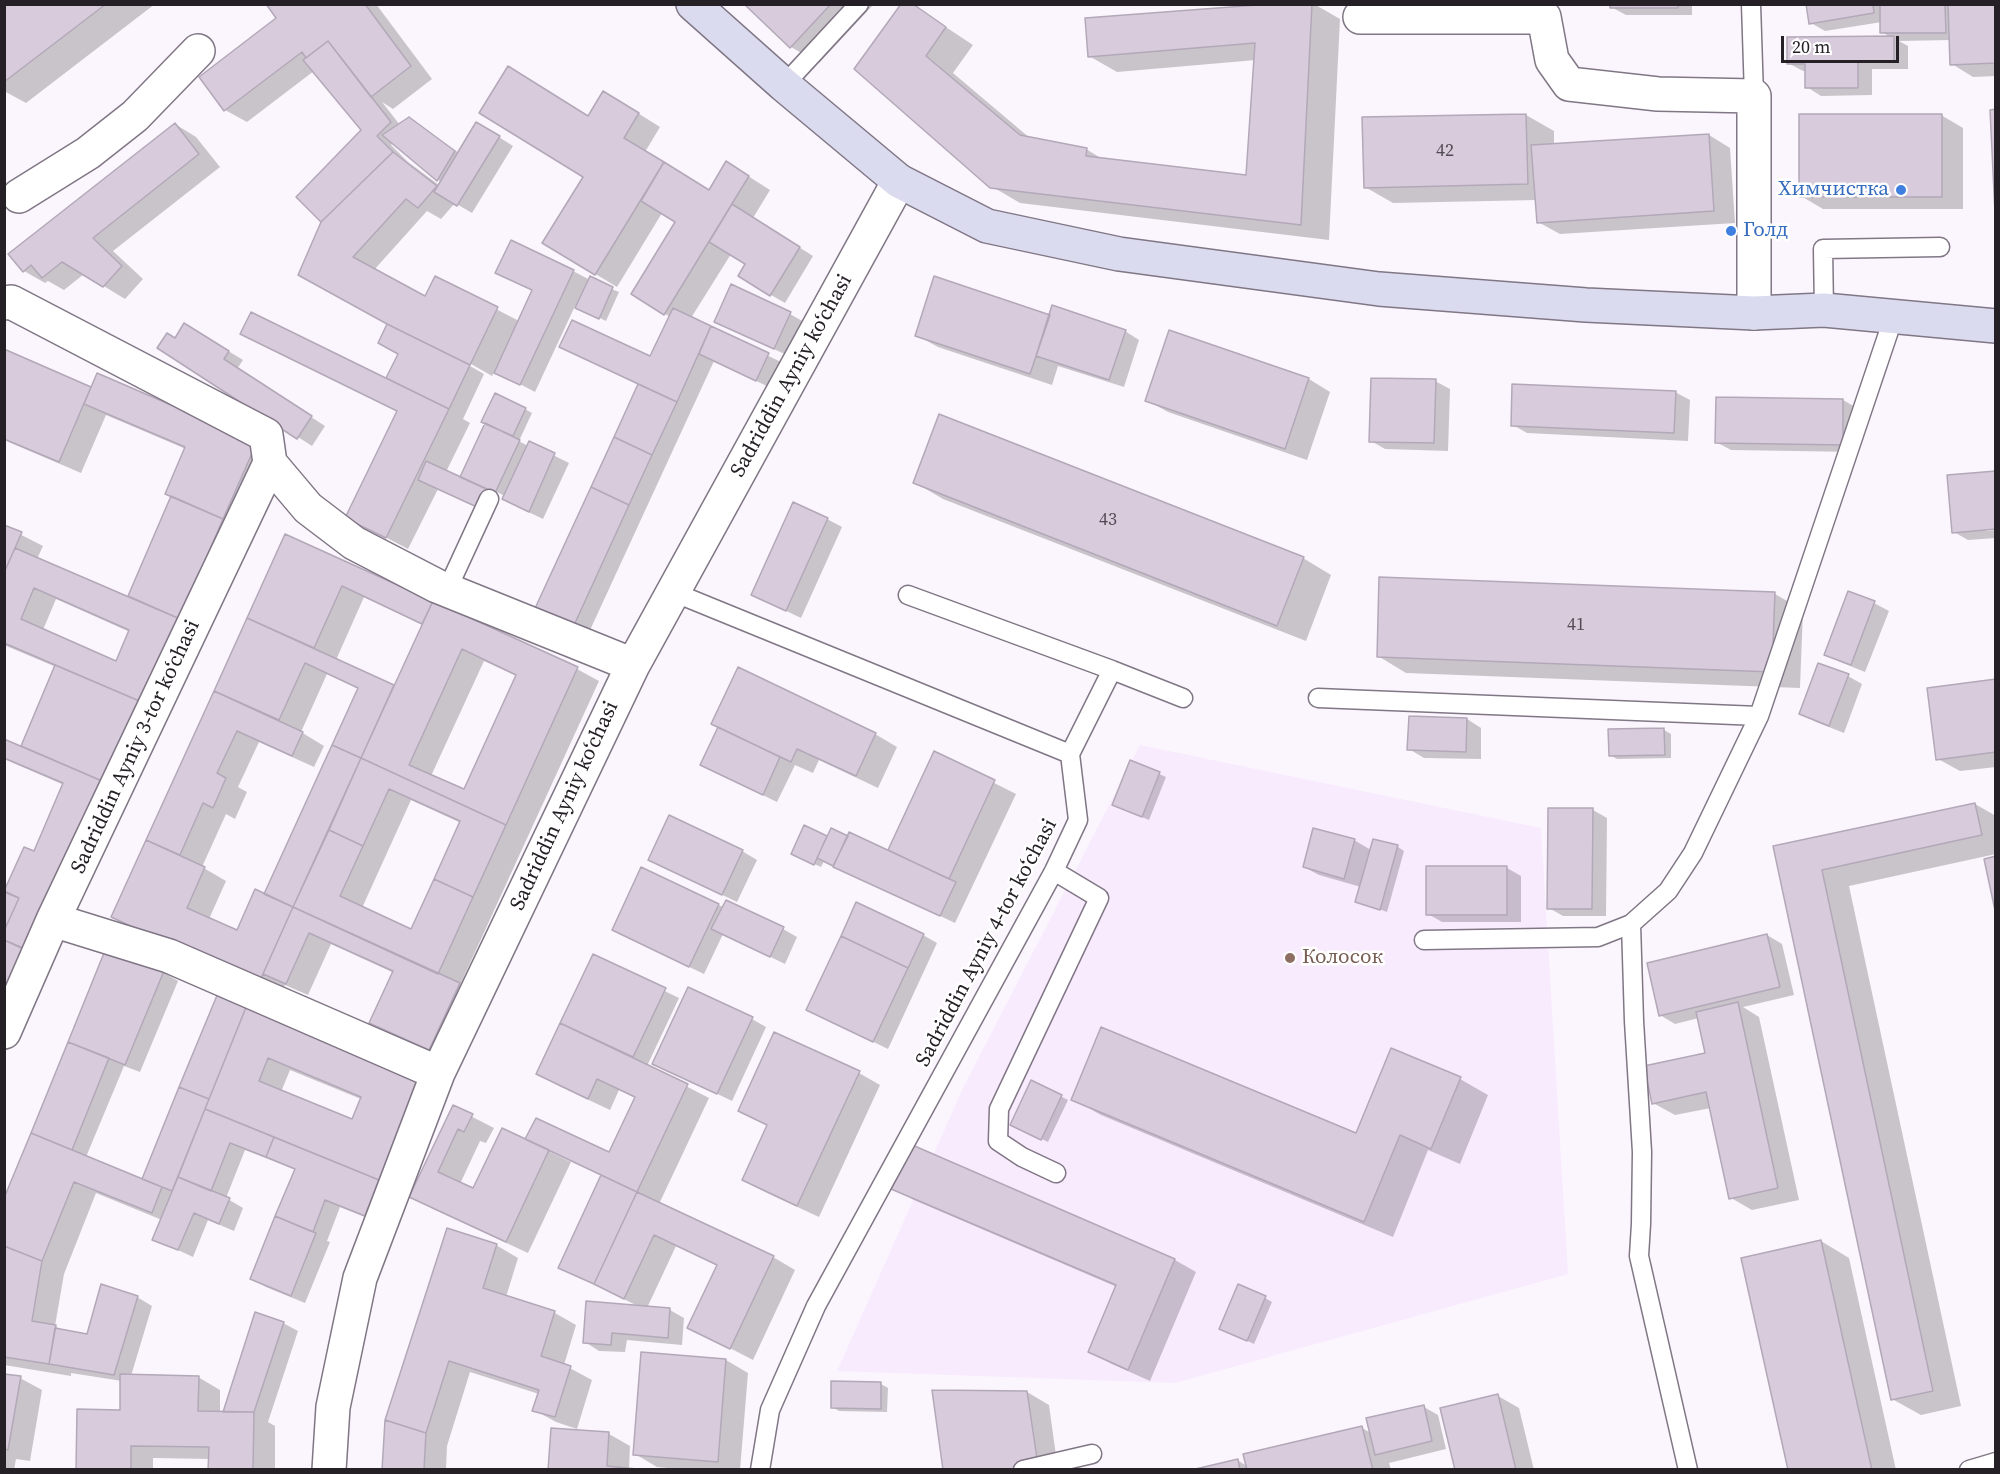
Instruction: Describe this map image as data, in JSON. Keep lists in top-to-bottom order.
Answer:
{
  "streets": {
    "street": ["Sadriddin Ayniy koʻchasi", "Sadriddin Ayniy 3-tor koʻchasi"],
    "lane": ["Sadriddin Ayniy 4-tor koʻchasi"]
  },
  "places": ["Химчистка", "Голд", "Колосок"],
  "house_numbers": ["42", "43", "41"],
  "scale_bar": "20 m"
}
